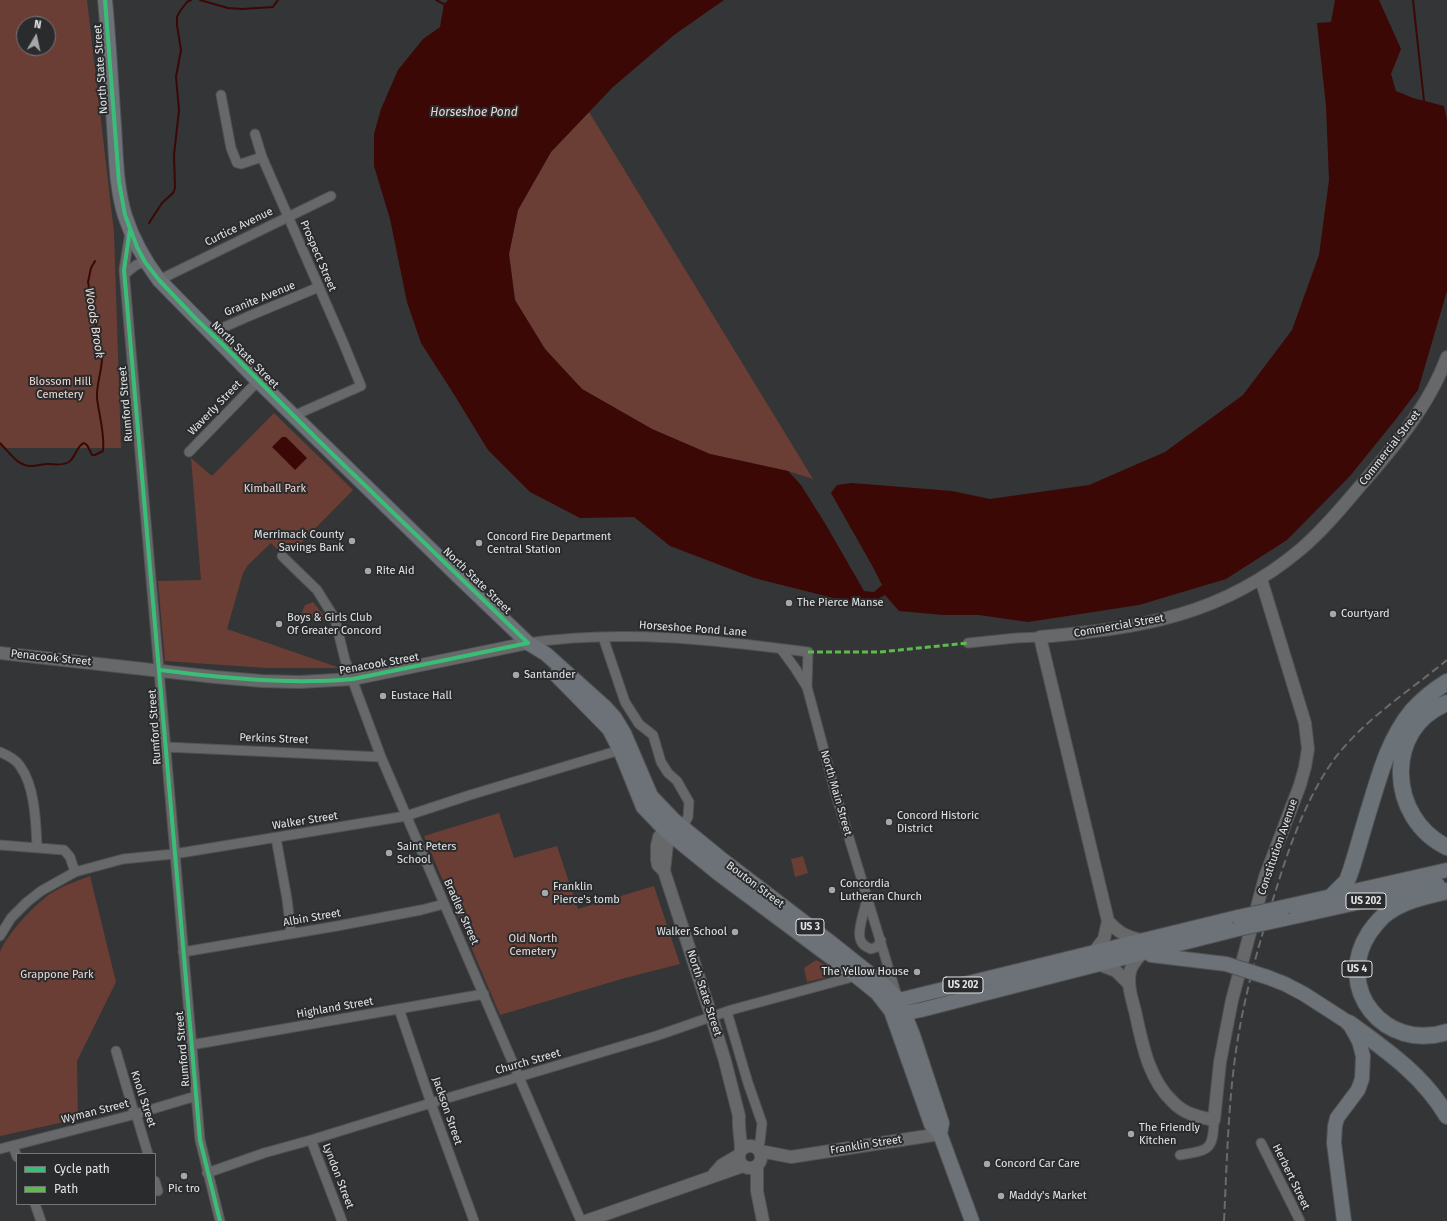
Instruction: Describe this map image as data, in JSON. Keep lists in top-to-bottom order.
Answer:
{
  "streets": {
    "highway": ["US 4"],
    "main road": [
      "North State Street",
      "North Main Street",
      "Bouton Street",
      "US 202",
      "US 3"
    ],
    "street": [
      "Curtice Avenue",
      "Prospect Street",
      "Granite Avenue",
      "Rumford Street",
      "Waverly Street",
      "Commercial Street",
      "Horseshoe Pond Lane",
      "Penacook Street",
      "Perkins Street",
      "Walker Street",
      "Constitution Avenue",
      "Bradley Street",
      "Albin Street",
      "Highland Street",
      "Church Street",
      "Knoll Street",
      "Jackson Street",
      "Wyman Street",
      "Franklin Street",
      "Lyndon Street",
      "Herbert Street"
    ]
  },
  "crossings": [
    ["North State Street", "Curtice Avenue"],
    ["North State Street", "Prospect Street"],
    ["North State Street", "Granite Avenue"],
    ["North State Street", "Rumford Street"],
    ["North State Street", "Waverly Street"],
    ["North State Street", "Horseshoe Pond Lane"],
    ["North State Street", "Penacook Street"],
    ["North State Street", "Walker Street"],
    ["North State Street", "Bouton Street"],
    ["North State Street", "Church Street"],
    ["North State Street", "Franklin Street"],
    ["Curtice Avenue", "Prospect Street"],
    ["Prospect Street", "Granite Avenue"],
    ["Rumford Street", "Penacook Street"],
    ["Rumford Street", "Perkins Street"],
    ["Rumford Street", "Walker Street"],
    ["Rumford Street", "Albin Street"],
    ["Rumford Street", "Highland Street"],
    ["Rumford Street", "Church Street"],
    ["Rumford Street", "Wyman Street"],
    ["Commercial Street", "Constitution Avenue"],
    ["Horseshoe Pond Lane", "Penacook Street"],
    ["Horseshoe Pond Lane", "North Main Street"],
    ["Penacook Street", "Bradley Street"],
    ["Perkins Street", "Bradley Street"],
    ["North Main Street", "Bouton Street"],
    ["North Main Street", "US 202"],
    ["North Main Street", "Franklin Street"],
    ["Walker Street", "Bradley Street"],
    ["Bouton Street", "US 202"],
    ["Bouton Street", "Church Street"],
    ["Bradley Street", "Albin Street"],
    ["Bradley Street", "Highland Street"],
    ["Bradley Street", "Church Street"],
    ["Highland Street", "Jackson Street"],
    ["Church Street", "Jackson Street"],
    ["Church Street", "Lyndon Street"],
    ["Knoll Street", "Wyman Street"]
  ],
  "water": ["Horseshoe Pond", "Woods Brook"],
  "parks": [
    "Blossom Hill Cemetery",
    "Kimball Park",
    "Old North Cemetery",
    "Grappone Park"
  ],
  "places": [
    "Merrimack County Savings Bank",
    "Concord Fire Department Central Station",
    "Rite Aid",
    "The Pierce Manse",
    "Courtyard",
    "Boys & Girls Club Of Greater Concord",
    "Santander",
    "Eustace Hall",
    "Concord Historic District",
    "Saint Peters School",
    "Concordia Lutheran Church",
    "Franklin Pierce's tomb",
    "Walker School",
    "The Yellow House",
    "The Friendly Kitchen",
    "Concord Car Care",
    "Pic tro",
    "Maddy's Market"
  ],
  "legend": ["Cycle path", "Path"],
  "north": "top"
}
